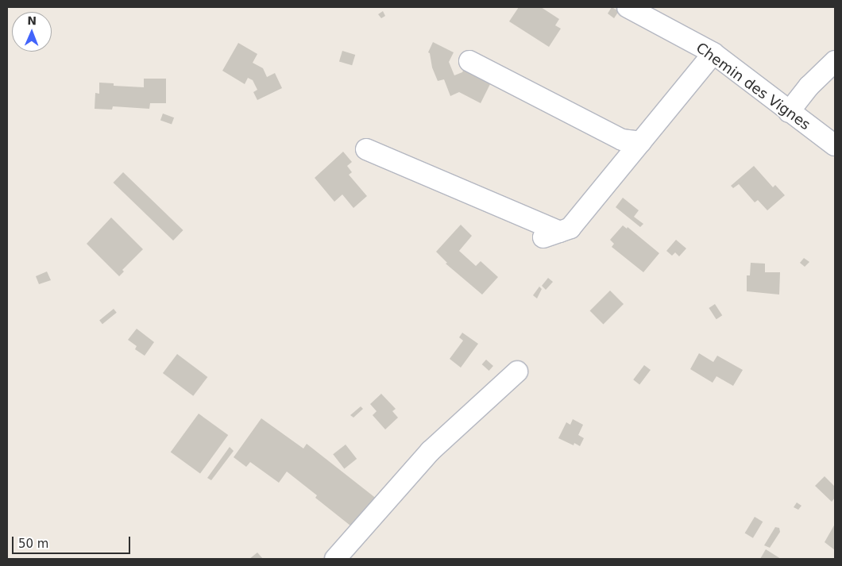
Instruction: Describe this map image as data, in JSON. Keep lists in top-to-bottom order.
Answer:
{
  "streets": {
    "street": ["Chemin des Vignes"]
  },
  "scale_bar": "50 m",
  "north": "top"
}
